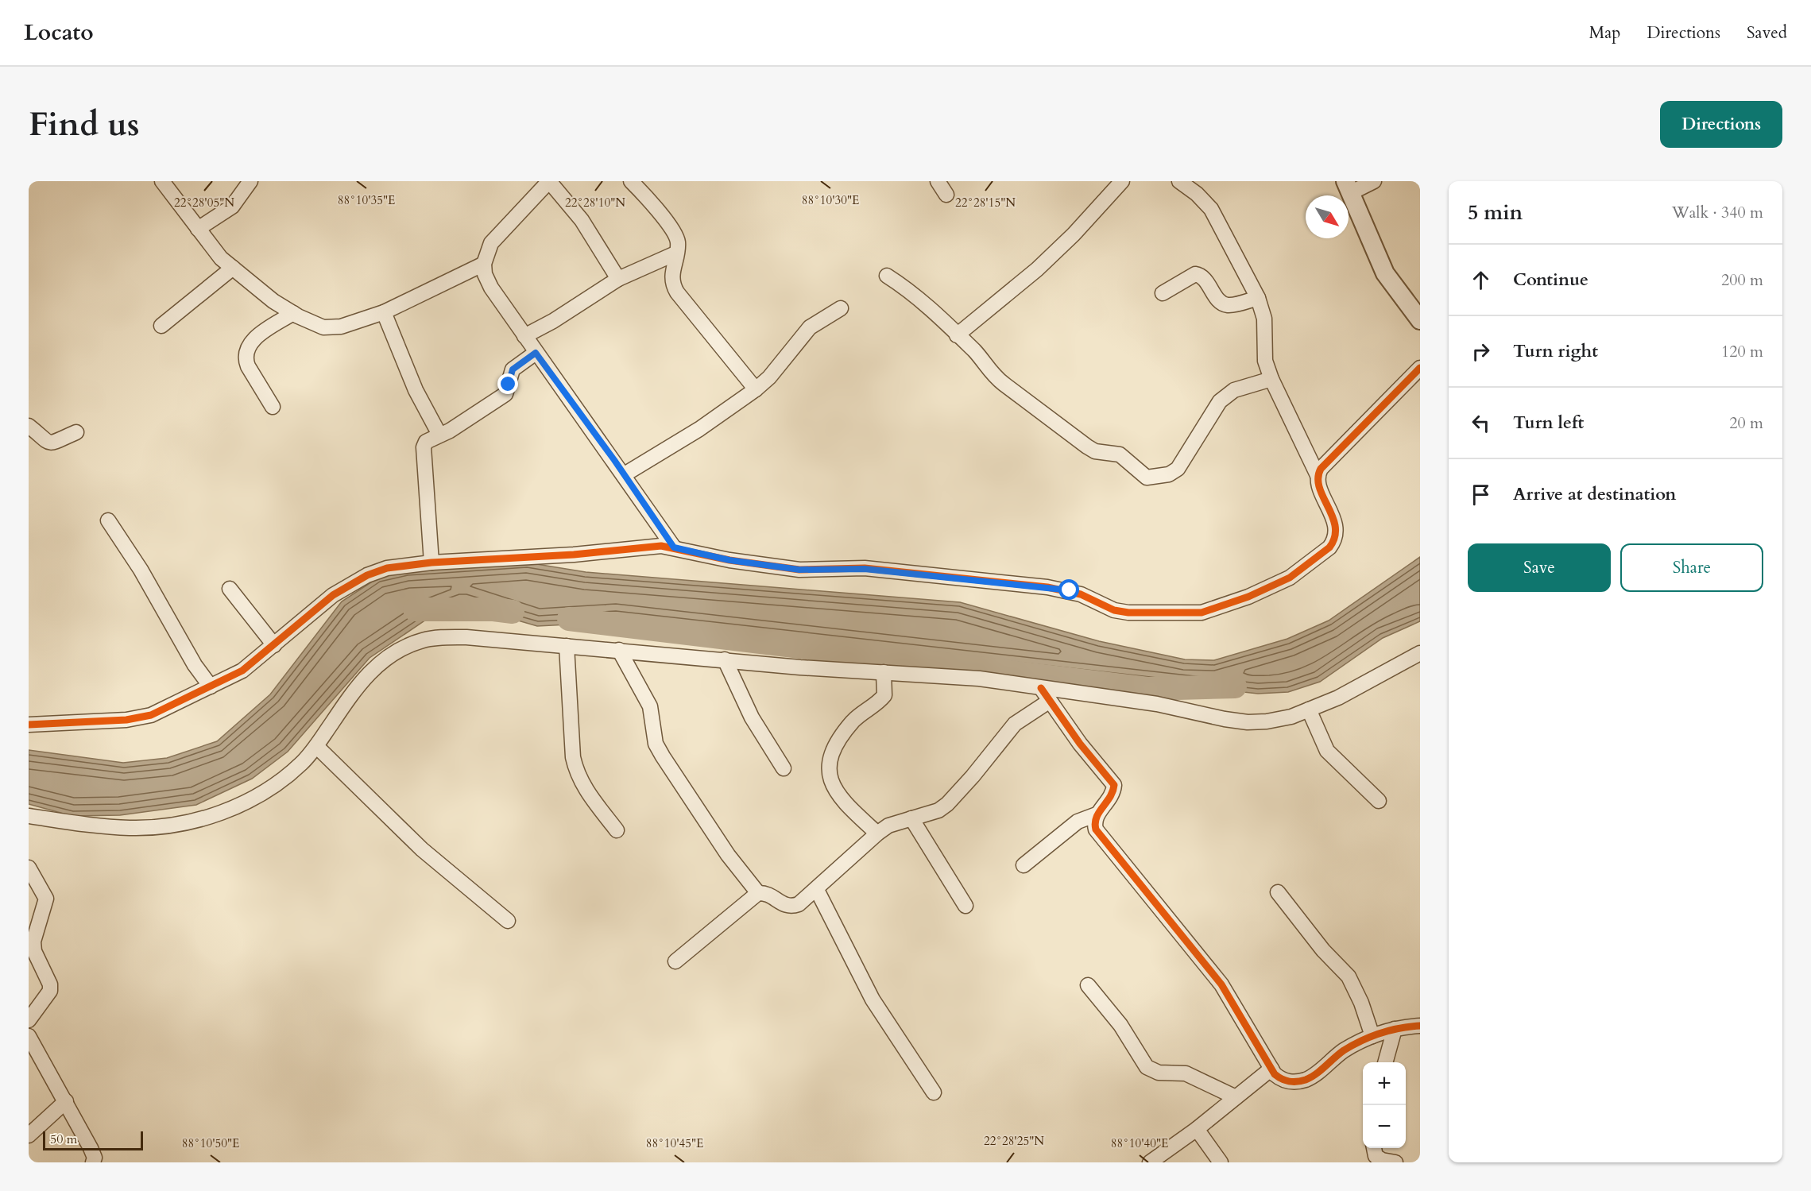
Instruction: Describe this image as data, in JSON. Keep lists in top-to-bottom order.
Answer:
{
  "scale_bar": "50 m",
  "north": "bottom right",
  "page": {
    "header": "Locato",
    "nav": ["Map", "Directions", "Saved"],
    "buttons": [
      "Directions",
      ["Save", "Share"]
    ],
    "title": "Find us",
    "heading": ["5 min", "Walk · 340 m"],
    "list": [
      ["Continue", "200 m"],
      ["Turn right", "120 m"],
      ["Turn left", "20 m"],
      "Arrive at destination"
    ],
    "map_buttons": ["+", "−"],
    "scale": "50 m"
  },
  "coordinates": [
    "88°10'35\"E",
    "88°10'30\"E",
    "22°28'10\"N",
    "22°28'15\"N",
    "22°28'05\"N",
    "22°28'25\"N",
    "88°10'50\"E",
    "88°10'45\"E",
    "88°10'40\"E"
  ]
}
